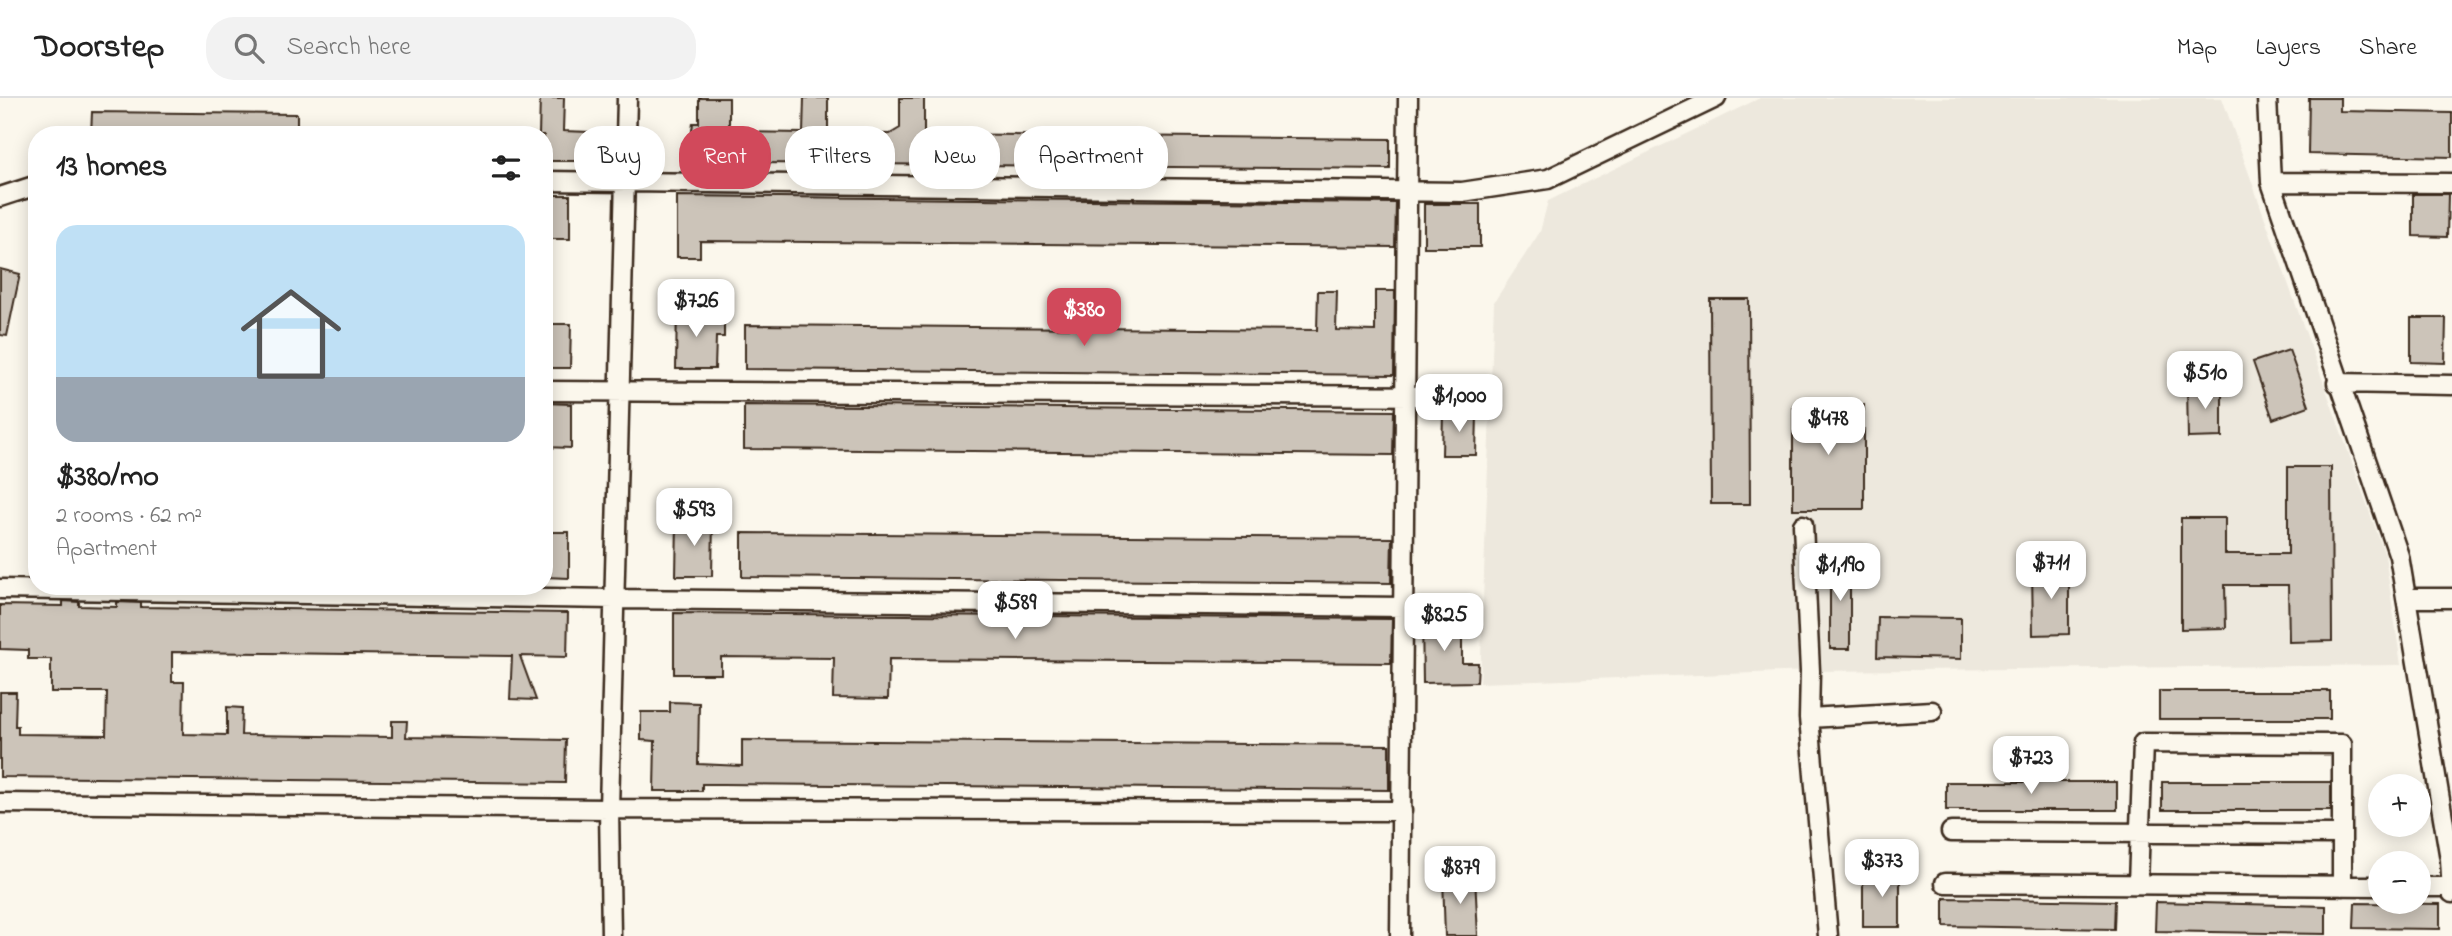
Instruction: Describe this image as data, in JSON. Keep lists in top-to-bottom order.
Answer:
{
  "page": {
    "header": "Doorstep",
    "search": "Search here",
    "nav": ["Map", "Layers", "Share"],
    "chip": [
      "Buy",
      "Rent",
      "Filters",
      "New",
      "Apartment"
    ],
    "heading": "13 homes",
    "list": [
      {
        "name": "$380/mo",
        "note": "2 rooms · 62 m² · Apartment"
      }
    ],
    "price": [
      "$726",
      "$380",
      "$510",
      "$1,000",
      "$478",
      "$593",
      "$711",
      "$1,190",
      "$589",
      "$825",
      "$723",
      "$373",
      "$879"
    ],
    "map_buttons": ["+", "−"]
  }
}
